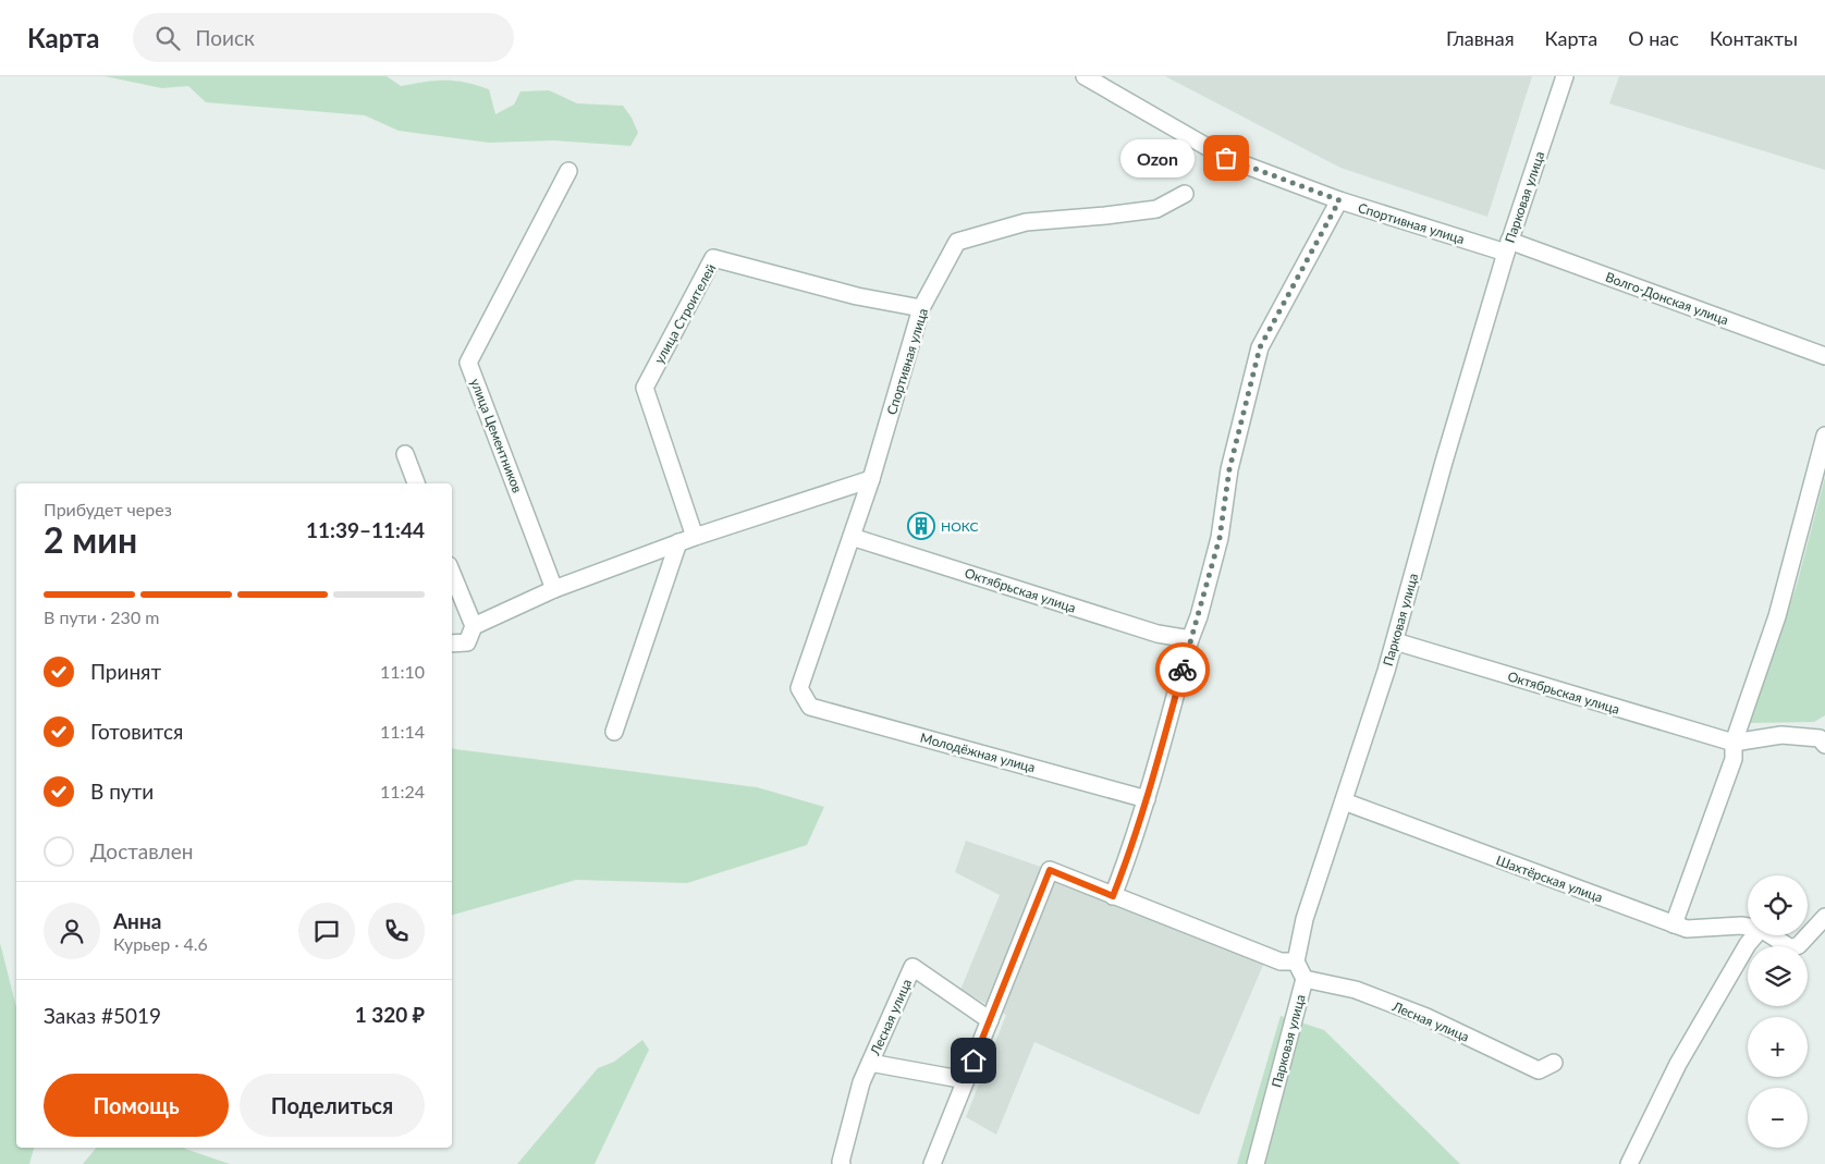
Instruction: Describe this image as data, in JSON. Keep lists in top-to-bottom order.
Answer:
{
  "streets": {
    "street": [
      "Парковая улица",
      "Спортивная улица",
      "Волго-Донская улица",
      "улица Строителей",
      "улица Цементников",
      "Октябрьская улица",
      "Молодёжная улица",
      "Шахтёрская улица",
      "Лесная улица"
    ]
  },
  "crossings": [
    ["Парковая улица", "Спортивная улица"],
    ["Парковая улица", "Волго-Донская улица"],
    ["Парковая улица", "Октябрьская улица"],
    ["Парковая улица", "Шахтёрская улица"],
    ["Парковая улица", "Лесная улица"],
    ["Спортивная улица", "Волго-Донская улица"],
    ["Спортивная улица", "улица Строителей"],
    ["Спортивная улица", "Октябрьская улица"],
    ["Спортивная улица", "Молодёжная улица"]
  ],
  "places": {
    "other": ["Ozon"],
    "building": ["НОКС"]
  },
  "page": {
    "header": "Карта",
    "search": "Поиск",
    "nav": [
      "Главная",
      "Карта",
      "О нас",
      "Контакты"
    ],
    "bubble": "Ozon",
    "heading": ["2 мин", "Прибудет через", "11:39–11:44"],
    "panel": [
      "Анна",
      "Курьер · 4.6",
      "Заказ #5019",
      "1 320 ₽"
    ],
    "bar": "В пути · 230 m",
    "list": [
      ["Принят", "11:10"],
      ["Готовится", "11:14"],
      ["В пути", "11:24"],
      "Доставлен"
    ],
    "map_buttons": ["+", "−"],
    "buttons": ["Помощь", "Поделиться"]
  }
}
